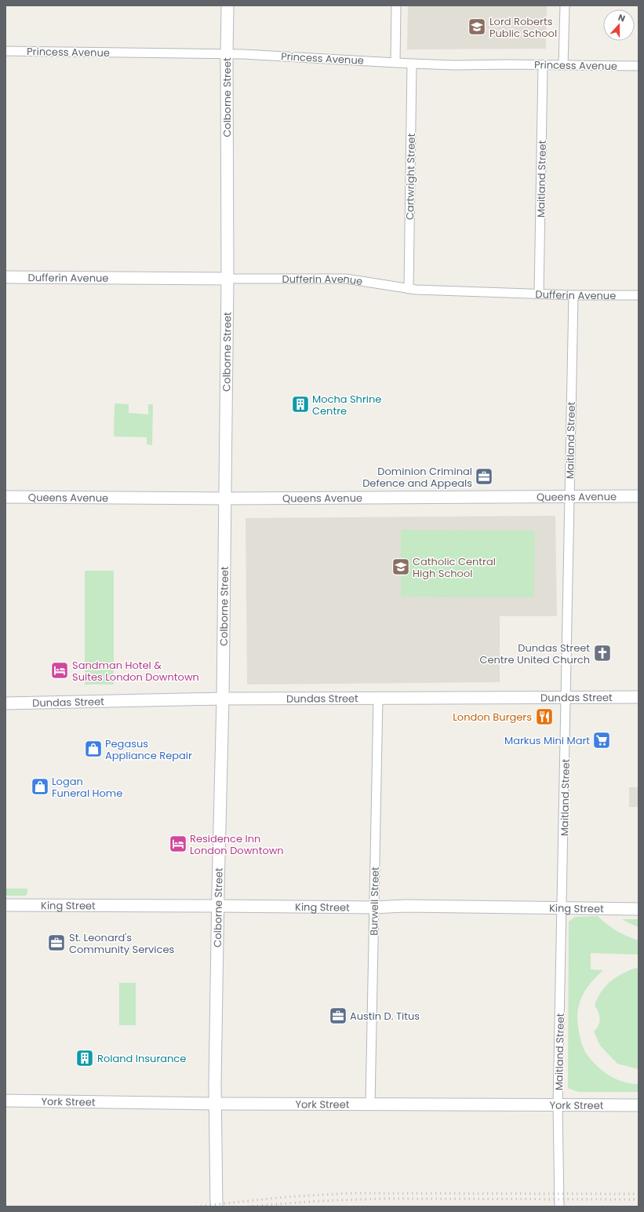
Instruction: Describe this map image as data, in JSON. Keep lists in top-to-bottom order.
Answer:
{
  "streets": {
    "main road": [
      "Colborne Street",
      "Dufferin Avenue",
      "Queens Avenue",
      "Dundas Street",
      "King Street",
      "York Street"
    ],
    "street": [
      "Princess Avenue",
      "Cartwright Street",
      "Maitland Street",
      "Burwell Street"
    ]
  },
  "crossings": [
    ["Princess Avenue", "Colborne Street"],
    ["Princess Avenue", "Cartwright Street"],
    ["Princess Avenue", "Maitland Street"],
    ["Colborne Street", "Dufferin Avenue"],
    ["Colborne Street", "Queens Avenue"],
    ["Colborne Street", "Dundas Street"],
    ["Colborne Street", "King Street"],
    ["Colborne Street", "York Street"],
    ["Cartwright Street", "Dufferin Avenue"],
    ["Maitland Street", "Dufferin Avenue"],
    ["Maitland Street", "Queens Avenue"],
    ["Maitland Street", "Dundas Street"],
    ["Maitland Street", "King Street"],
    ["Maitland Street", "York Street"],
    ["Dundas Street", "Burwell Street"],
    ["Burwell Street", "King Street"],
    ["Burwell Street", "York Street"]
  ],
  "places": {
    "school or university": ["Lord Roberts Public School", "Catholic Central High School"],
    "building": ["Mocha Shrine Centre", "Roland Insurance"],
    "office": ["Dominion Criminal Defence and Appeals", "St. Leonard's Community Services", "Austin D. Titus"],
    "church": ["Dundas Street Centre United Church"],
    "hotel": ["Sandman Hotel & Suites London Downtown", "Residence Inn London Downtown"],
    "restaurant": ["London Burgers"],
    "supermarket": ["Markus Mini Mart"],
    "shop": ["Pegasus Appliance Repair", "Logan Funeral Home"]
  },
  "north": "top"
}
